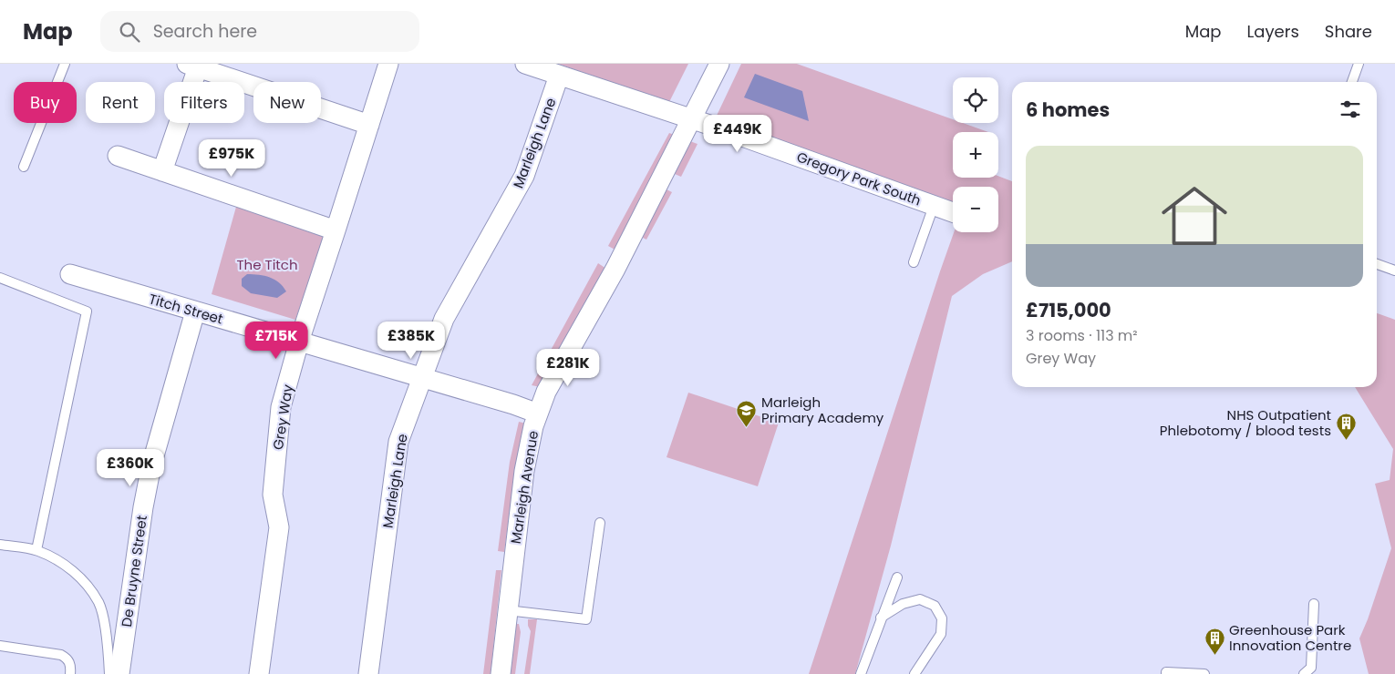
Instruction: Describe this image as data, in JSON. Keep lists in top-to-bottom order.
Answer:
{
  "streets": {
    "street": [
      "Marleigh Lane",
      "Gregory Park South",
      "Titch Street",
      "Grey Way",
      "Marleigh Avenue",
      "De Bruyne Street"
    ]
  },
  "crossings": [
    ["Marleigh Lane", "Gregory Park South"],
    ["Marleigh Lane", "Titch Street"],
    ["Gregory Park South", "Marleigh Avenue"],
    ["Titch Street", "Grey Way"],
    ["Titch Street", "Marleigh Avenue"],
    ["Titch Street", "De Bruyne Street"]
  ],
  "parks": ["The Titch"],
  "places": {
    "school or university": ["Marleigh Primary Academy"],
    "building": ["NHS Outpatient Phlebotomy / blood tests", "Greenhouse Park Innovation Centre"]
  },
  "page": {
    "header": "Map",
    "search": "Search here",
    "nav": ["Map", "Layers", "Share"],
    "map_buttons": ["+", "−"],
    "chip": [
      "Buy",
      "Rent",
      "Filters",
      "New"
    ],
    "heading": "6 homes",
    "price": [
      "£449K",
      "£975K",
      "£715K",
      "£385K",
      "£281K",
      "£360K"
    ],
    "list": [
      {
        "name": "£715,000",
        "note": "3 rooms · 113 m² · Grey Way"
      }
    ]
  }
}
